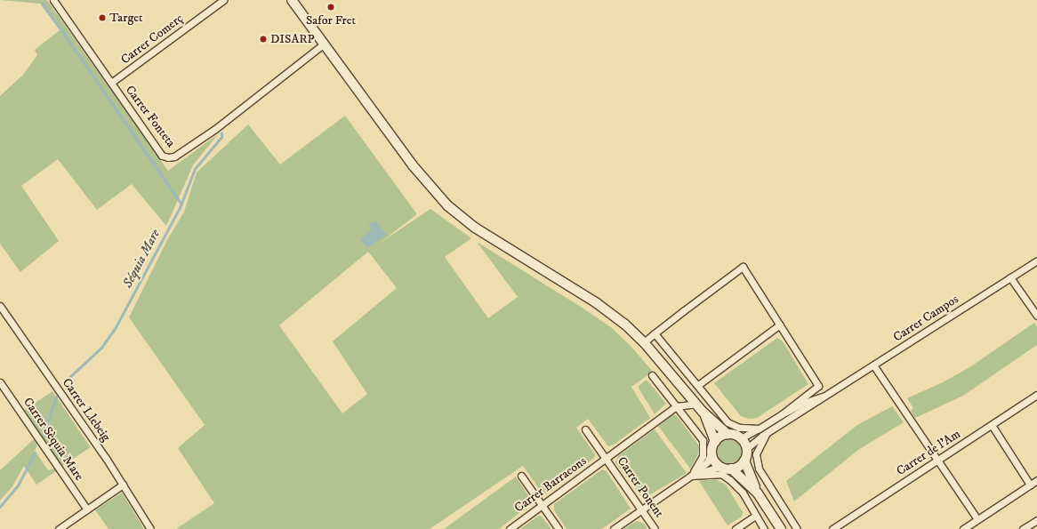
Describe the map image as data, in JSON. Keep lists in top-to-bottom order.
{
  "streets": {
    "street": [
      "Carrer Comerç",
      "Carrer Fonteta",
      "Carrer Campos",
      "Carrer Llebeig",
      "Carrer Sèquia Mare",
      "Carrer de l'Am",
      "Carrer Barracons",
      "Carrer Ponent"
    ]
  },
  "crossings": [
    ["Carrer Comerç", "Carrer Fonteta"],
    ["Carrer Barracons", "Carrer Ponent"]
  ],
  "water": ["Séquia Mare"],
  "places": ["Safor Fret", "Target", "DISARP"]
}
